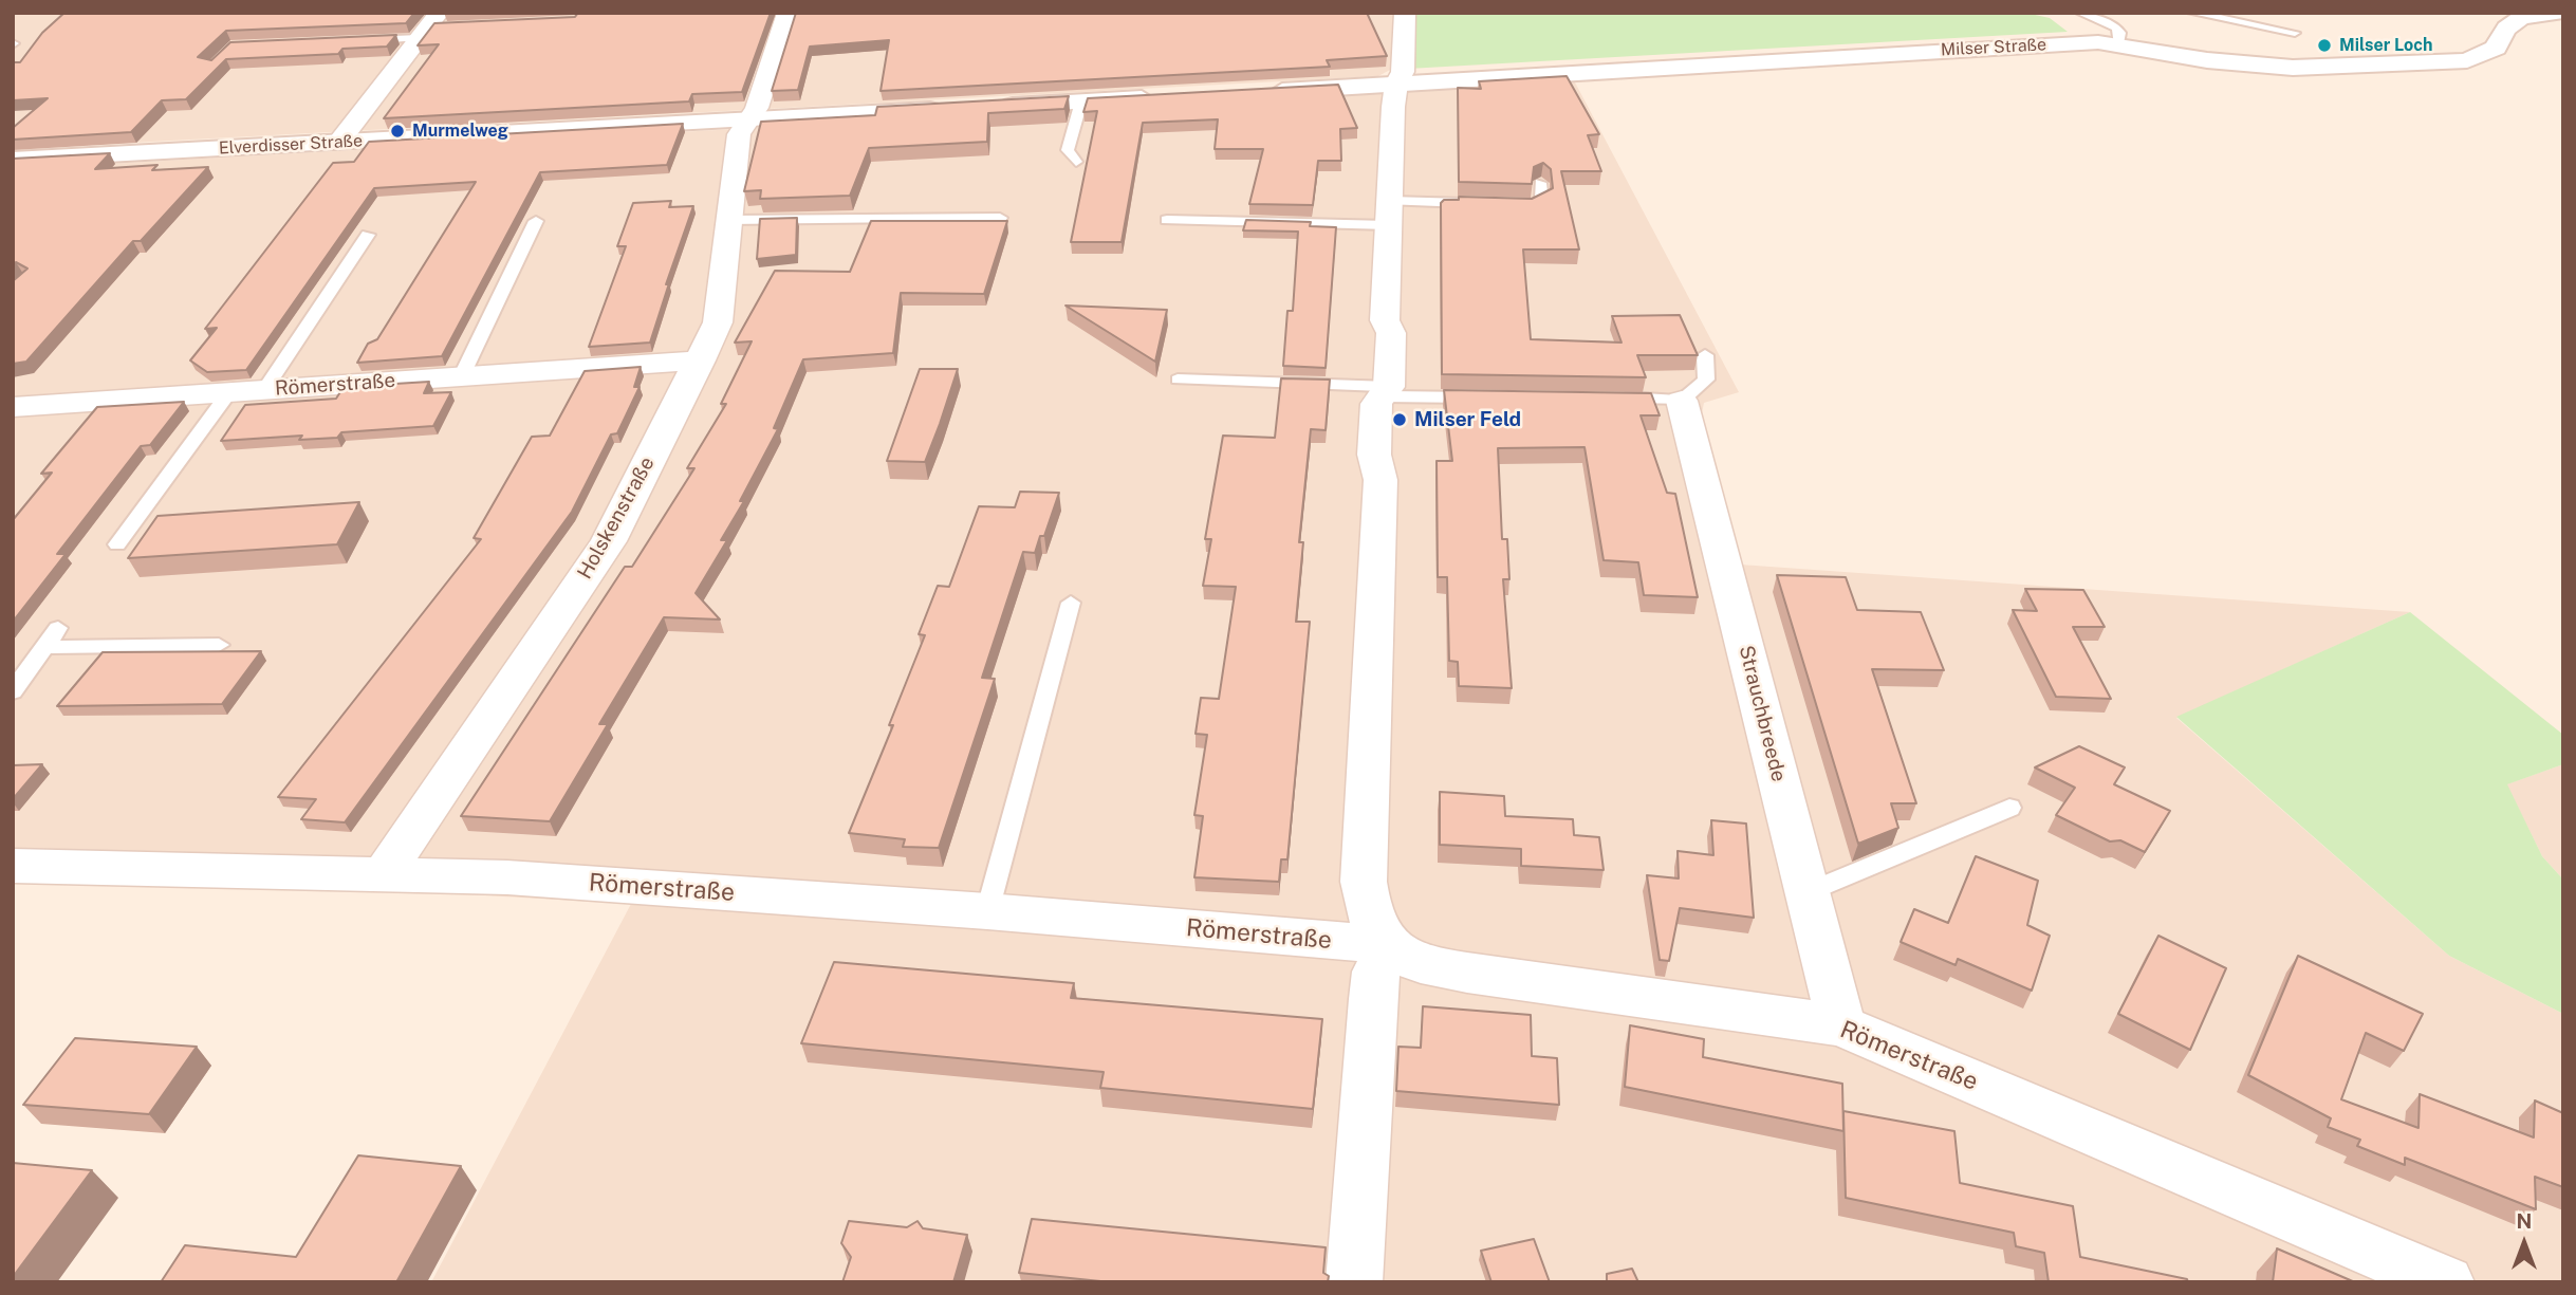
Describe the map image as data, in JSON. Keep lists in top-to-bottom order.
{
  "streets": {
    "street": [
      "Milser Straße",
      "Elverdisser Straße",
      "Römerstraße",
      "Holskenstraße",
      "Strauchbreede"
    ]
  },
  "crossings": [
    ["Elverdisser Straße", "Holskenstraße"],
    ["Römerstraße", "Holskenstraße"],
    ["Römerstraße", "Strauchbreede"]
  ],
  "places": ["Milser Loch", "Murmelweg", "Milser Feld"],
  "north": "top"
}
